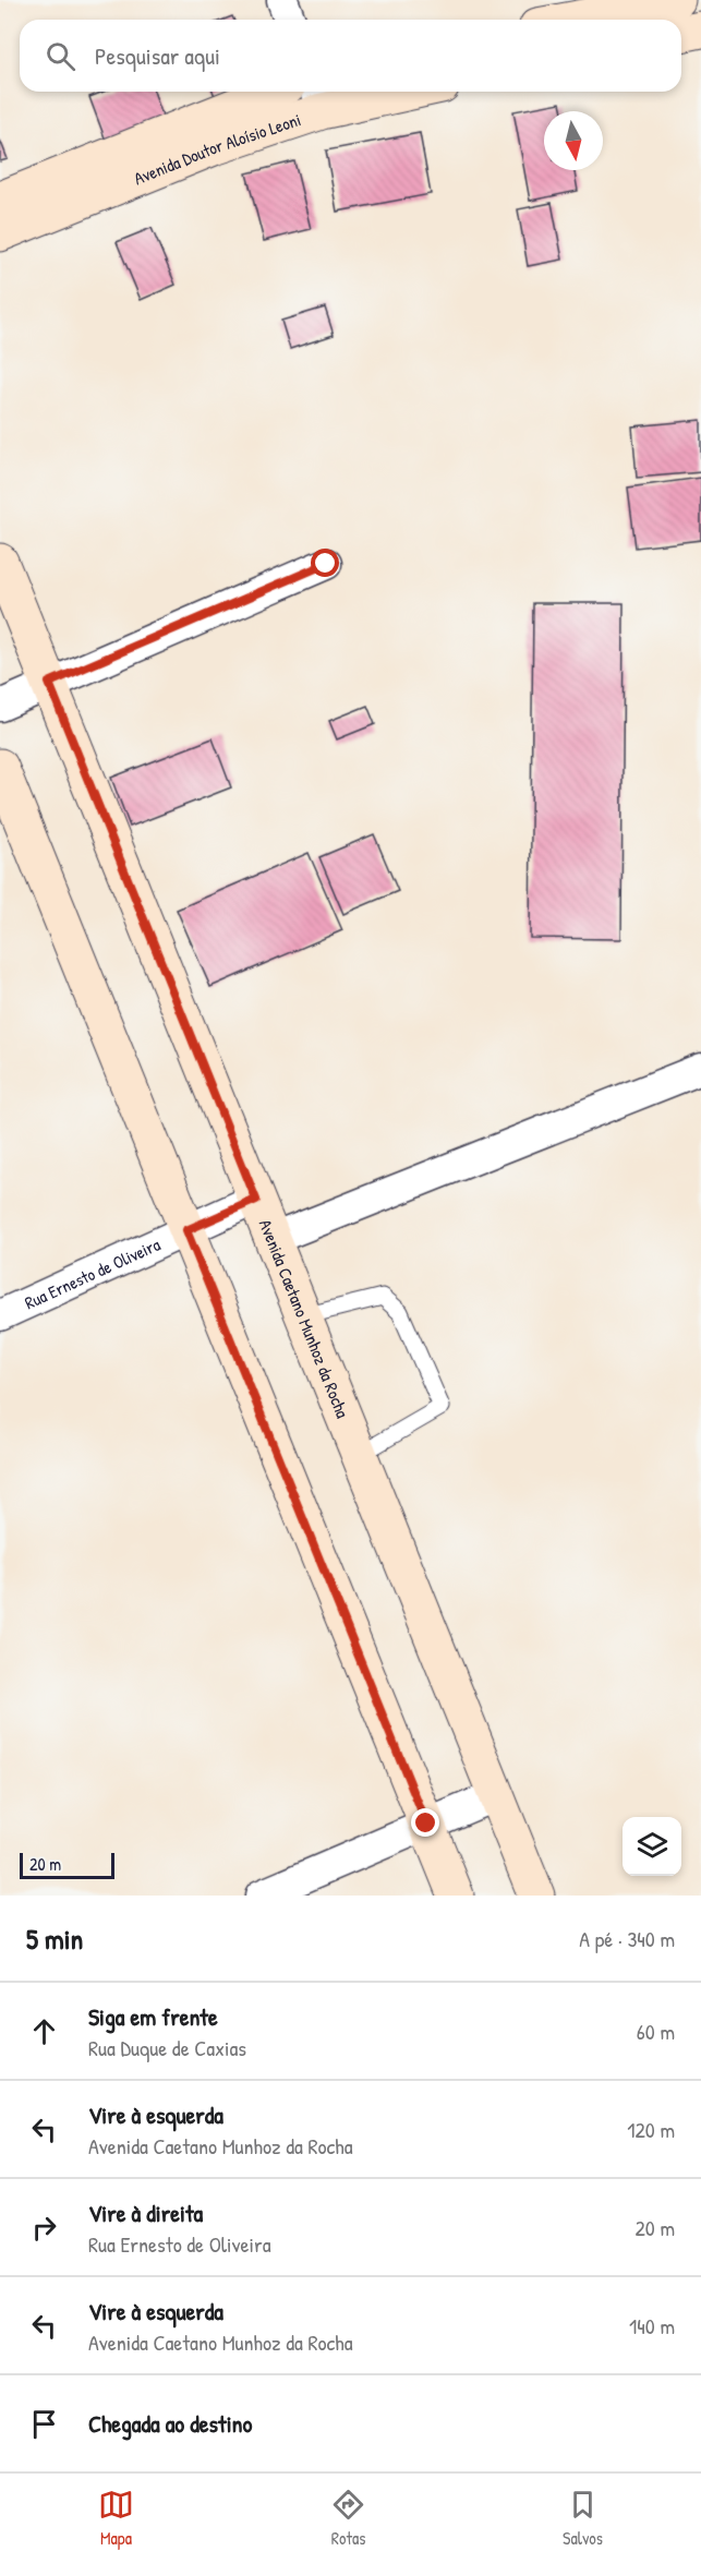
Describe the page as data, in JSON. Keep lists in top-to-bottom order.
{
  "streets": {
    "main road": ["Avenida Doutor Aloísio Leoni", "Avenida Caetano Munhoz da Rocha"],
    "street": ["Rua Ernesto de Oliveira"]
  },
  "crossings": [
    ["Rua Ernesto de Oliveira", "Avenida Caetano Munhoz da Rocha"]
  ],
  "scale_bar": "20 m",
  "north": "bottom",
  "page": {
    "search": "Pesquisar aqui",
    "scale": "20 m",
    "heading": ["5 min", "A pé · 340 m"],
    "list": [
      ["Siga em frente", "Rua Duque de Caxias", "60 m"],
      ["Vire à esquerda", "Avenida Caetano Munhoz da Rocha", "120 m"],
      ["Vire à direita", "Rua Ernesto de Oliveira", "20 m"],
      ["Vire à esquerda", "Avenida Caetano Munhoz da Rocha", "140 m"],
      "Chegada ao destino"
    ],
    "nav": ["Mapa", "Rotas", "Salvos"]
  }
}
